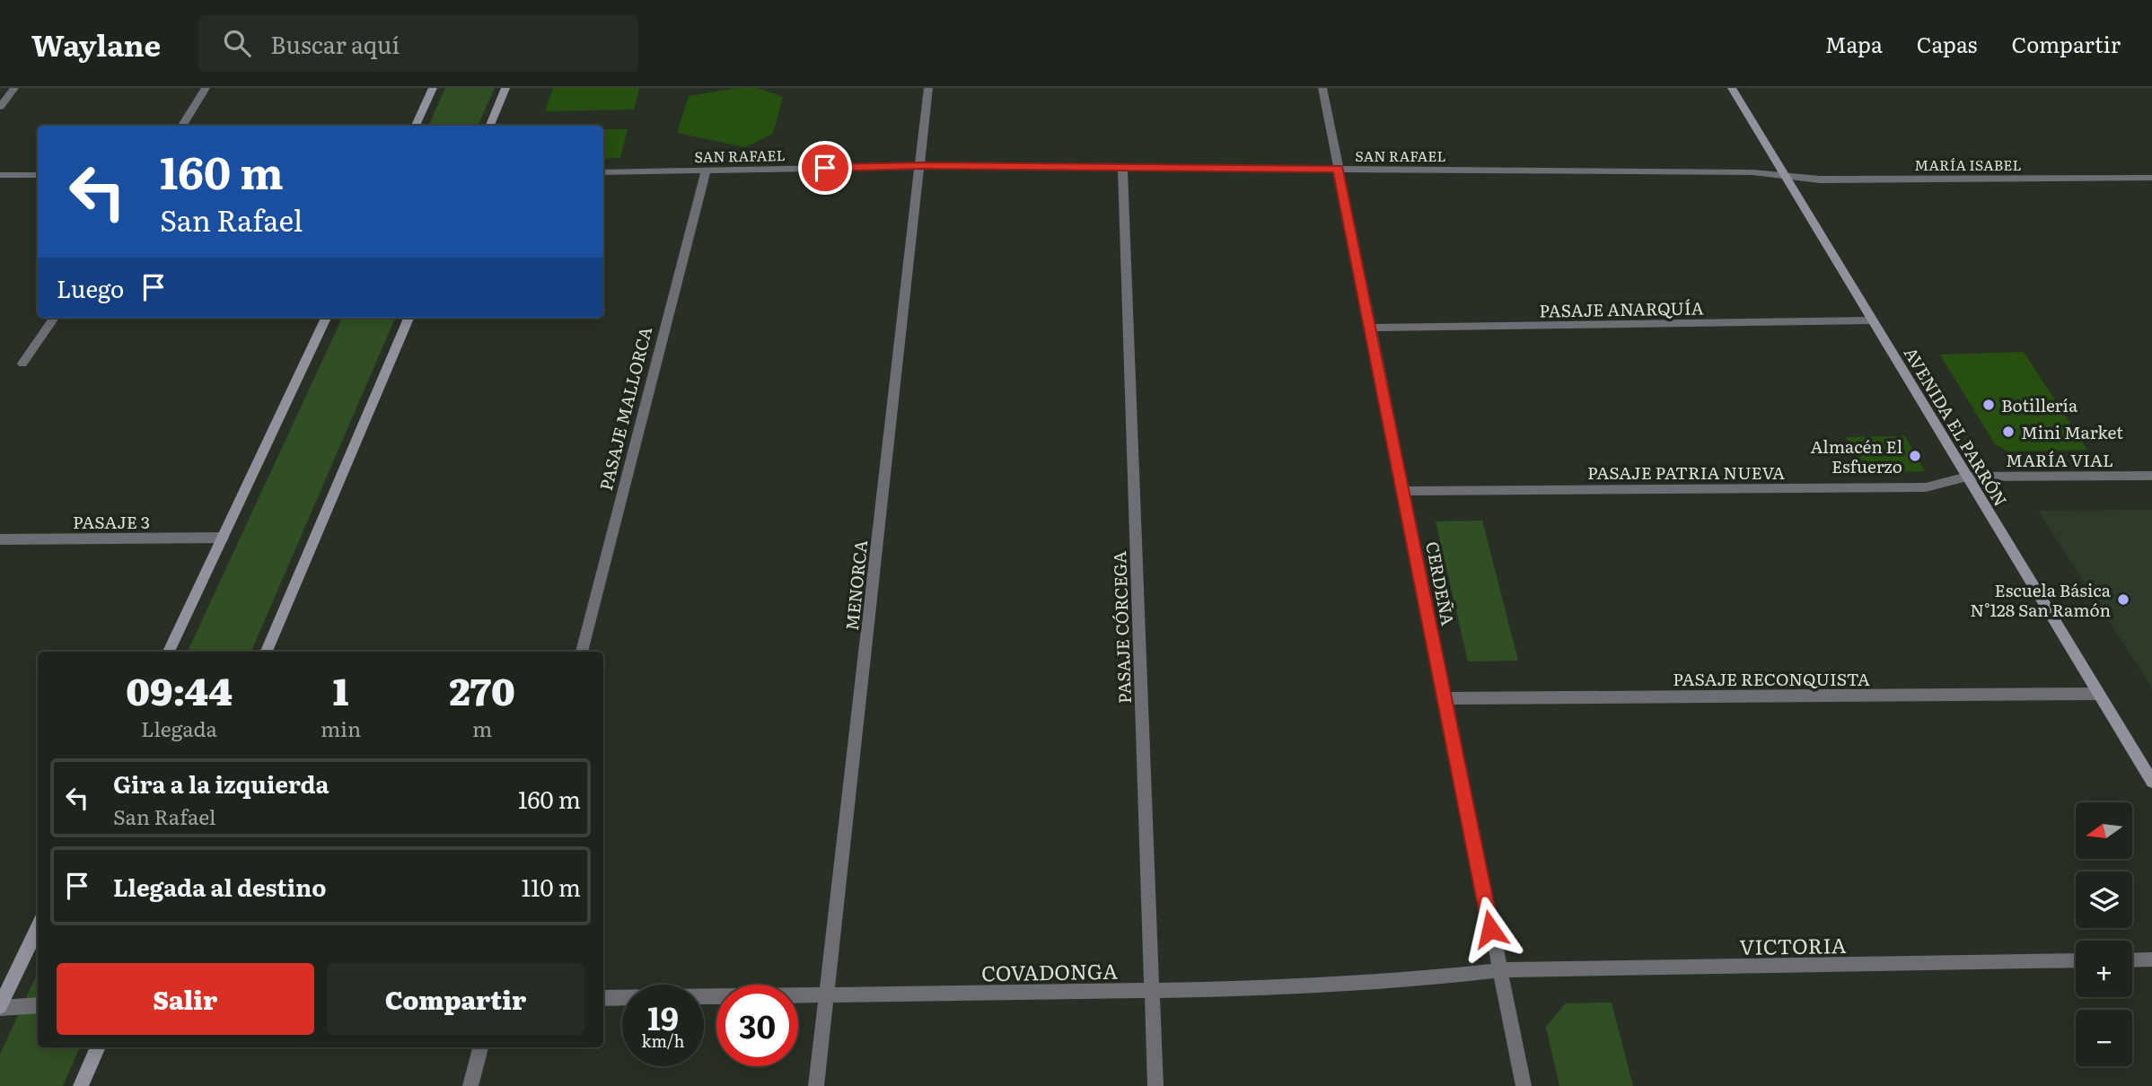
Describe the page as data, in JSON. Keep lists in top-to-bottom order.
{
  "streets": {
    "main road": ["AVENIDA EL PARRÓN"],
    "street": [
      "SAN RAFAEL",
      "MARÍA ISABEL",
      "PASAJE ANARQUÍA",
      "PASAJE MALLORCA",
      "MARÍA VIAL",
      "PASAJE PATRIA NUEVA",
      "PASAJE 3",
      "CERDEÑA",
      "MENORCA",
      "PASAJE CÓRCEGA",
      "PASAJE RECONQUISTA",
      "VICTORIA",
      "COVADONGA"
    ]
  },
  "crossings": [
    ["SAN RAFAEL", "MARÍA ISABEL"],
    ["SAN RAFAEL", "PASAJE MALLORCA"],
    ["SAN RAFAEL", "AVENIDA EL PARRÓN"],
    ["SAN RAFAEL", "CERDEÑA"],
    ["SAN RAFAEL", "MENORCA"],
    ["SAN RAFAEL", "PASAJE CÓRCEGA"],
    ["MARÍA ISABEL", "AVENIDA EL PARRÓN"],
    ["PASAJE ANARQUÍA", "AVENIDA EL PARRÓN"],
    ["PASAJE ANARQUÍA", "CERDEÑA"],
    ["AVENIDA EL PARRÓN", "MARÍA VIAL"],
    ["AVENIDA EL PARRÓN", "PASAJE PATRIA NUEVA"],
    ["AVENIDA EL PARRÓN", "PASAJE RECONQUISTA"],
    ["MARÍA VIAL", "PASAJE PATRIA NUEVA"],
    ["PASAJE PATRIA NUEVA", "CERDEÑA"],
    ["CERDEÑA", "PASAJE RECONQUISTA"],
    ["CERDEÑA", "VICTORIA"],
    ["CERDEÑA", "COVADONGA"],
    ["MENORCA", "COVADONGA"],
    ["PASAJE CÓRCEGA", "COVADONGA"],
    ["VICTORIA", "COVADONGA"]
  ],
  "places": [
    "Botillería",
    "Mini Market",
    "Almacén El Esfuerzo",
    "Escuela Básica N°128 San Ramón"
  ],
  "north": "left",
  "page": {
    "header": "Waylane",
    "search": "Buscar aquí",
    "nav": ["Mapa", "Capas", "Compartir"],
    "turn": ["160 m", "San Rafael"],
    "then": "Luego",
    "eta": [
      "09:44",
      "Llegada",
      "1",
      "min",
      "270",
      "m"
    ],
    "list": [
      {
        "name": "Gira a la izquierda",
        "note": "San Rafael",
        "value": "160 m"
      },
      {
        "name": "Llegada al destino",
        "value": "110 m"
      }
    ],
    "map_buttons": ["+", "−"],
    "buttons": ["Salir", "Compartir"],
    "speed": "19 km/h",
    "limit": "30"
  }
}
